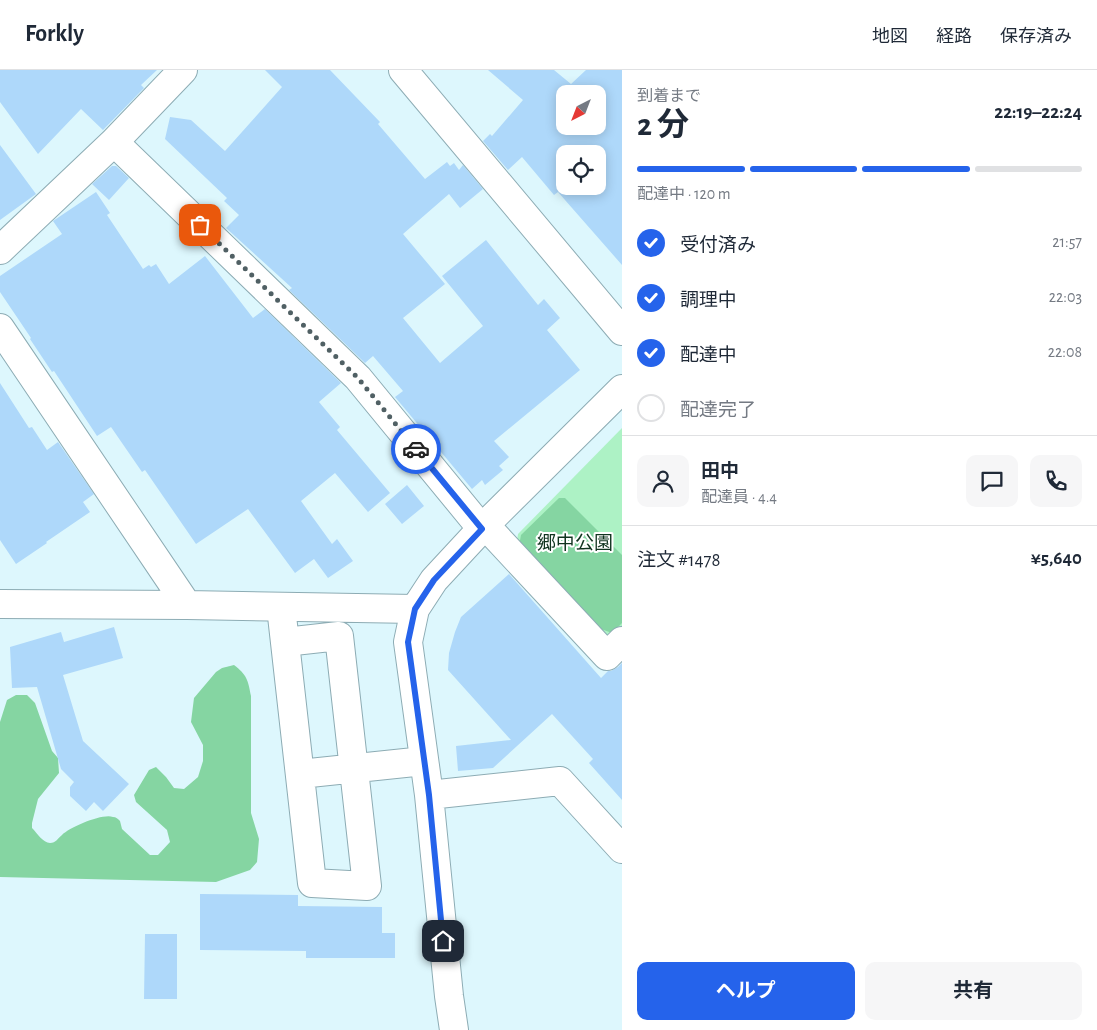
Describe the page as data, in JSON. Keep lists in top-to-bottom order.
{
  "parks": ["郷中公園"],
  "north": "bottom left",
  "page": {
    "header": "Forkly",
    "nav": ["地図", "経路", "保存済み"],
    "heading": ["2 分", "到着まで", "22:19–22:24"],
    "panel": [
      "田中",
      "配達員 · 4.4",
      "注文 #1478",
      "¥5,640"
    ],
    "bar": "配達中 · 120 m",
    "list": [
      ["受付済み", "21:57"],
      ["調理中", "22:03"],
      ["配達中", "22:08"],
      "配達完了"
    ],
    "buttons": ["ヘルプ", "共有"]
  }
}
